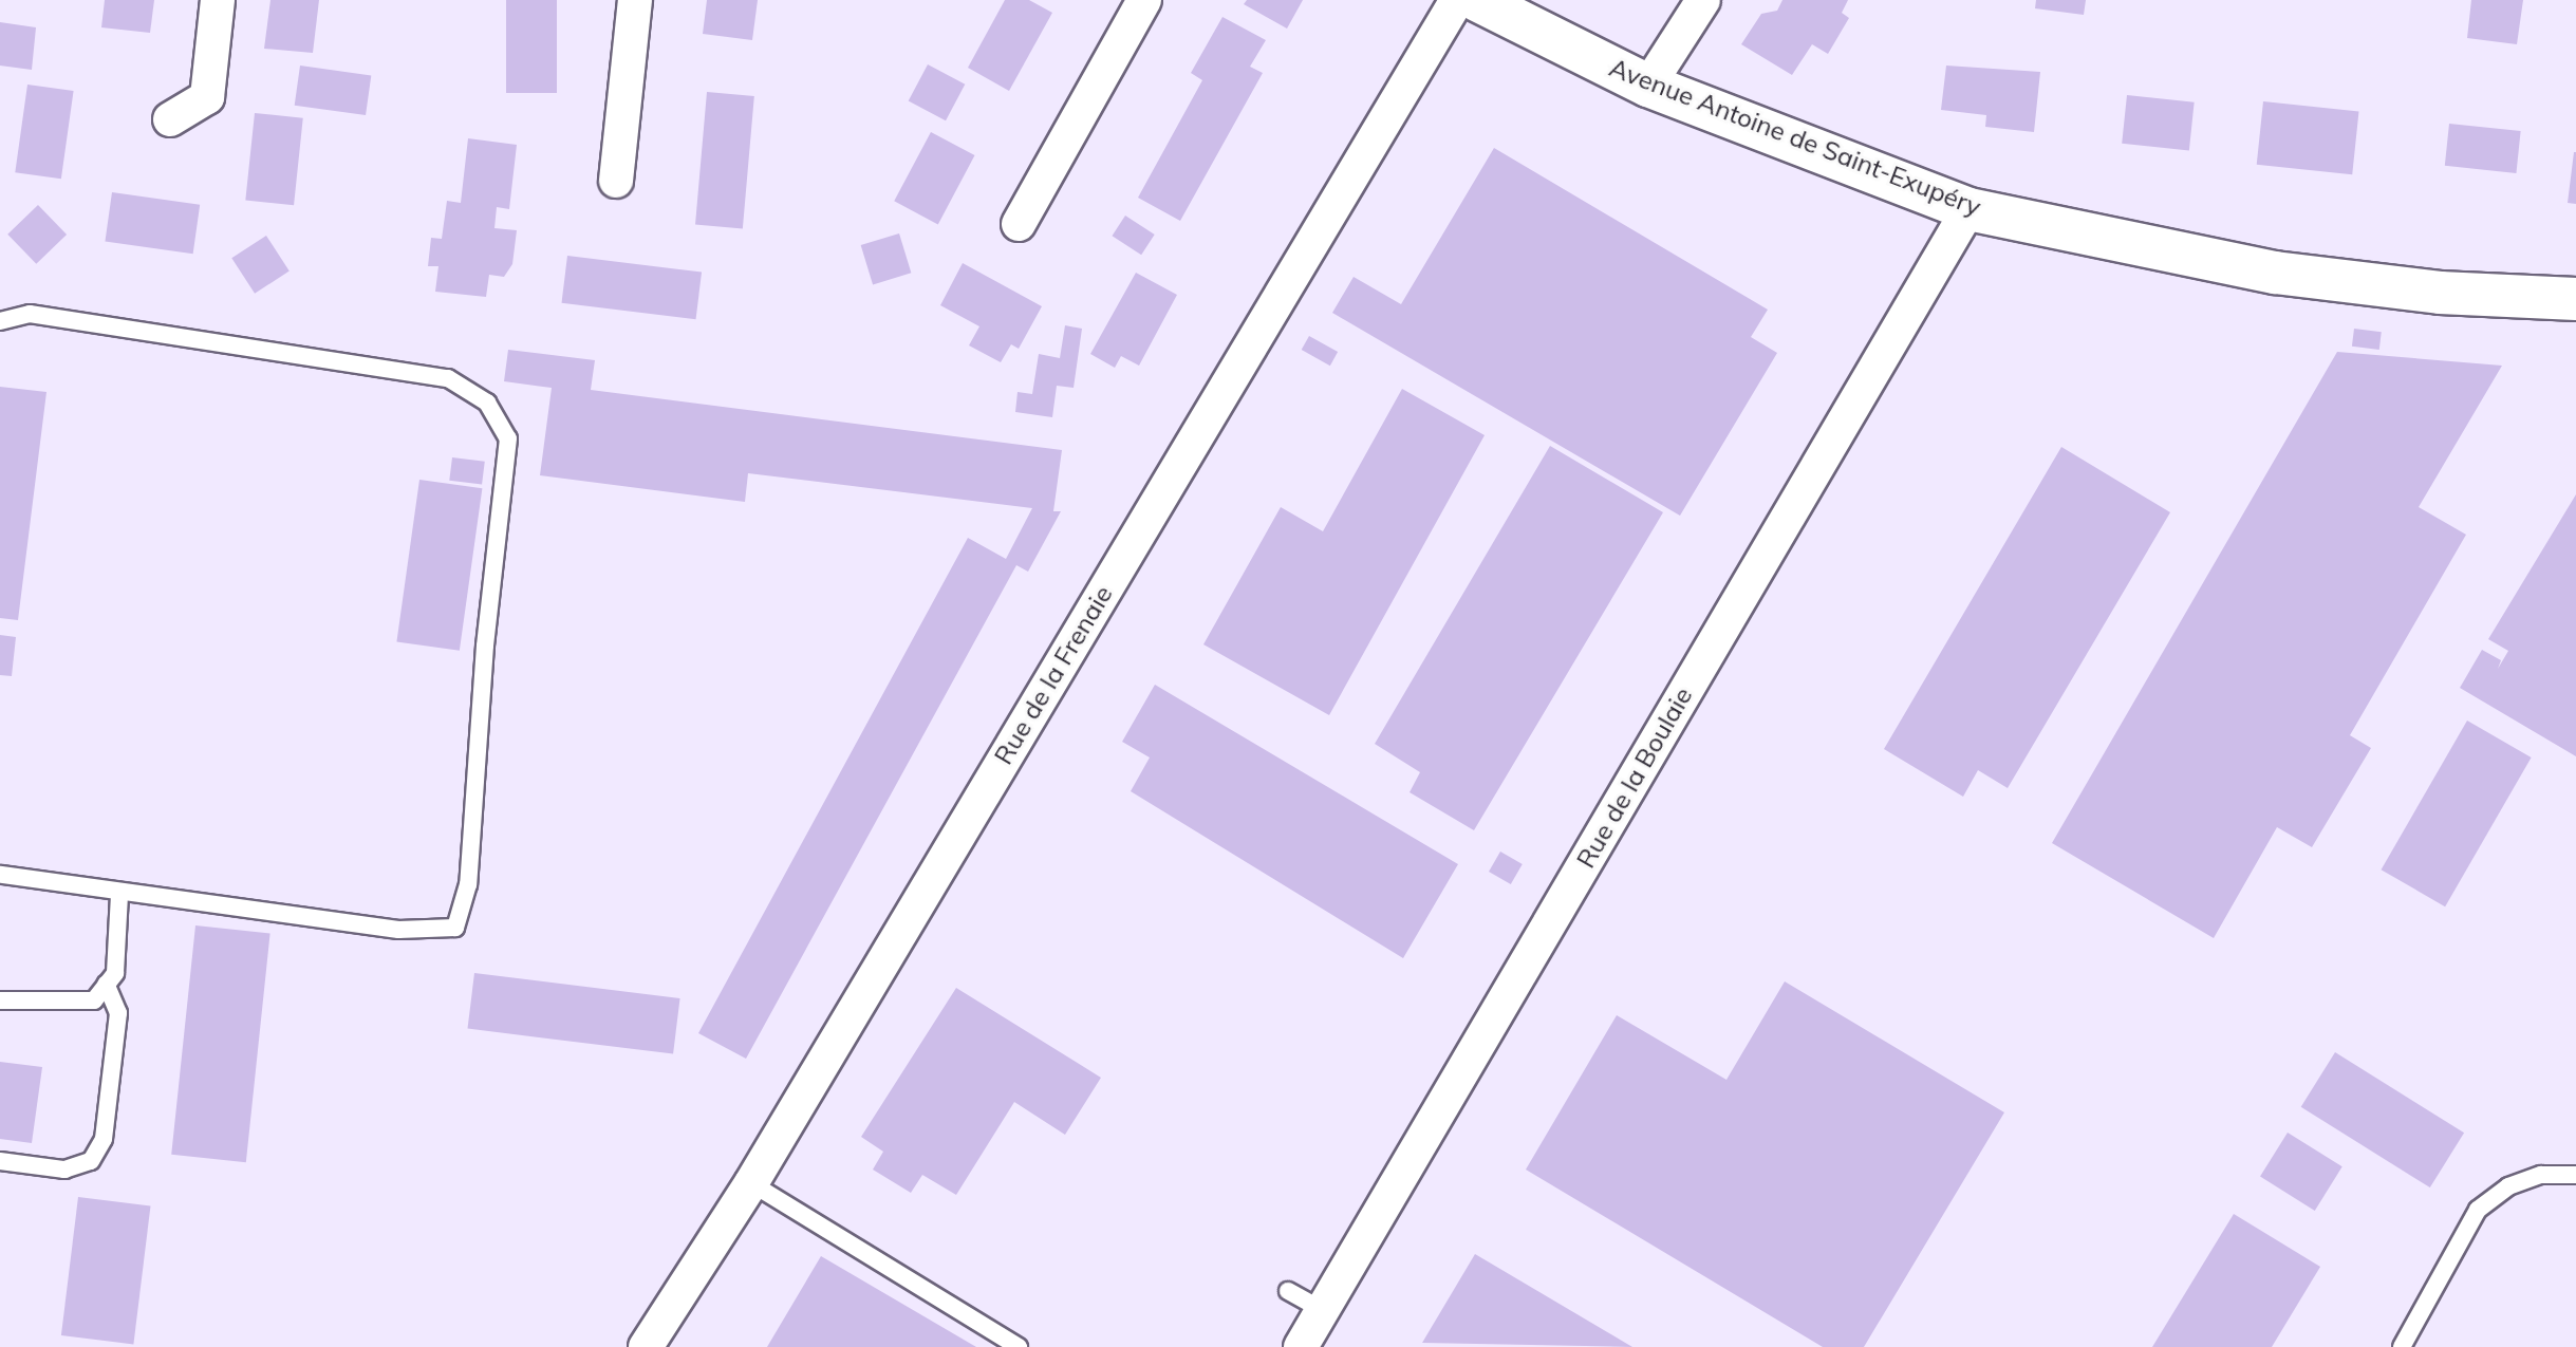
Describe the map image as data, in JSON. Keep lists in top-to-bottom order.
{
  "streets": {
    "street": ["Avenue Antoine de Saint-Exupéry", "Rue de la Frenaie", "Rue de la Boulaie"]
  },
  "crossings": [
    ["Avenue Antoine de Saint-Exupéry", "Rue de la Boulaie"]
  ]
}
